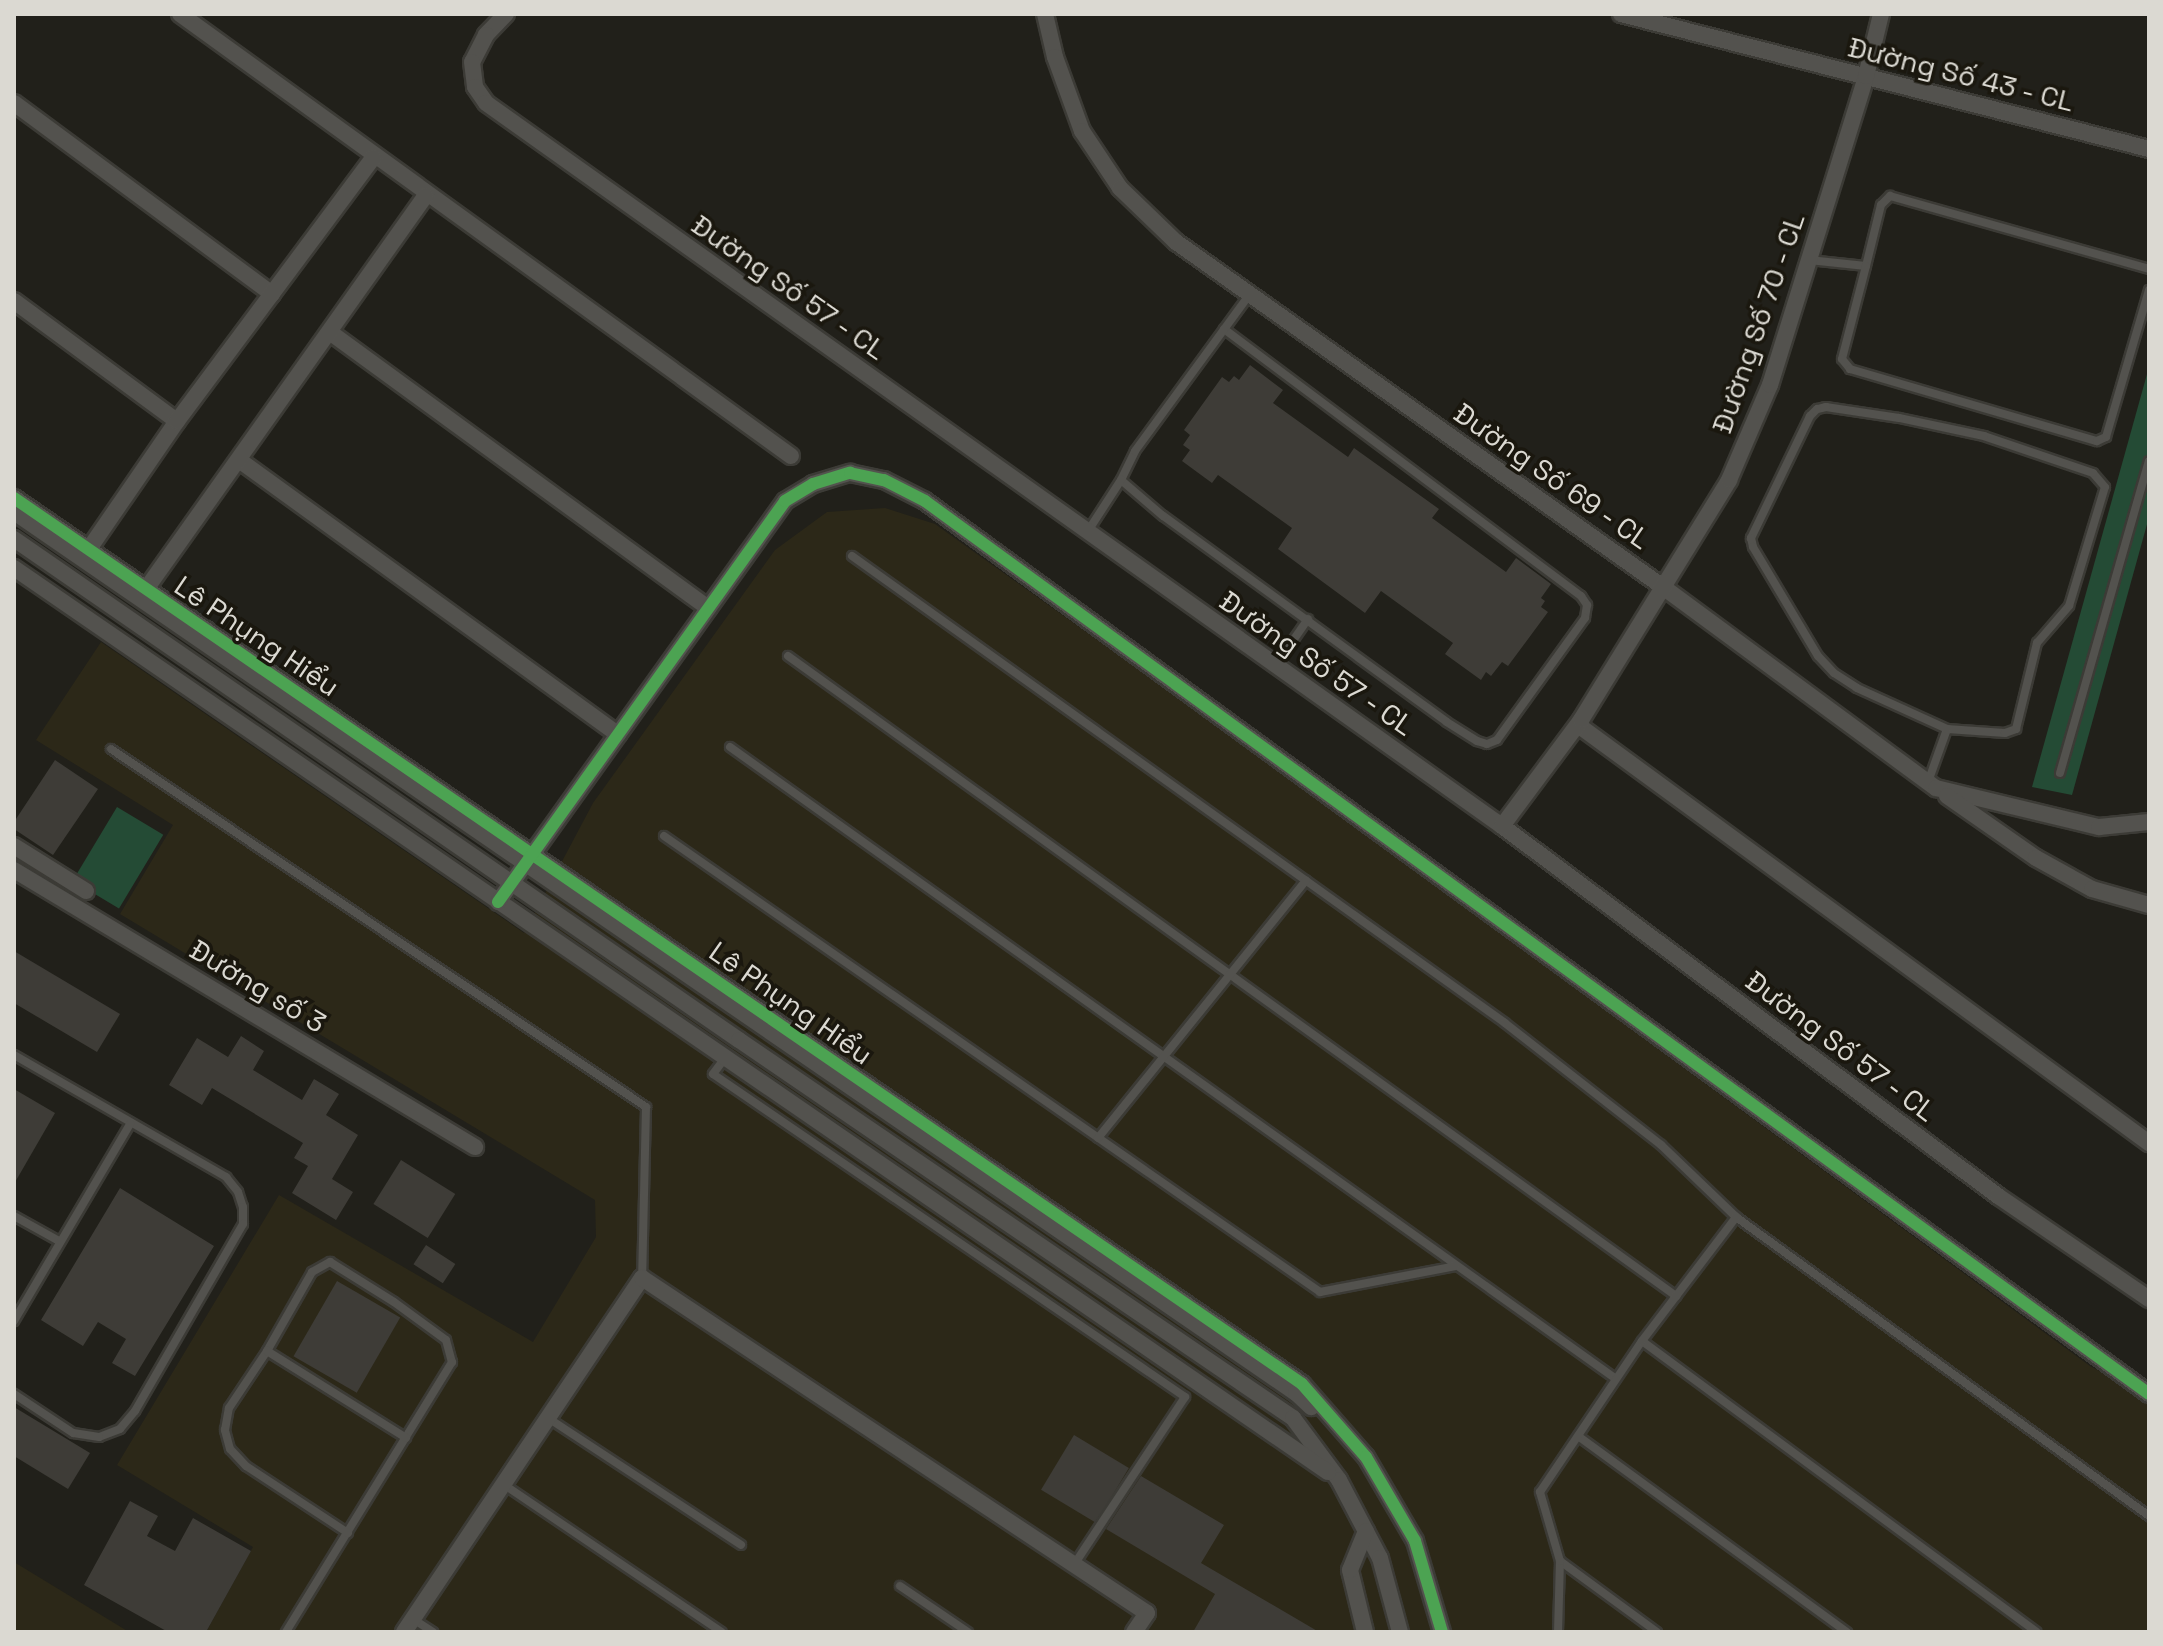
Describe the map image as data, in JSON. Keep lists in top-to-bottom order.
{
  "streets": {
    "street": [
      "Đường Số 43 - CL",
      "Đường Số 57 - CL",
      "Đường Số 70 - CL",
      "Đường Số 69 - CL",
      "Lê Phụng Hiểu",
      "Đường số 3"
    ]
  },
  "crossings": [
    ["Đường Số 43 - CL", "Đường Số 70 - CL"],
    ["Đường Số 57 - CL", "Đường Số 70 - CL"],
    ["Đường Số 70 - CL", "Đường Số 69 - CL"]
  ]
}
